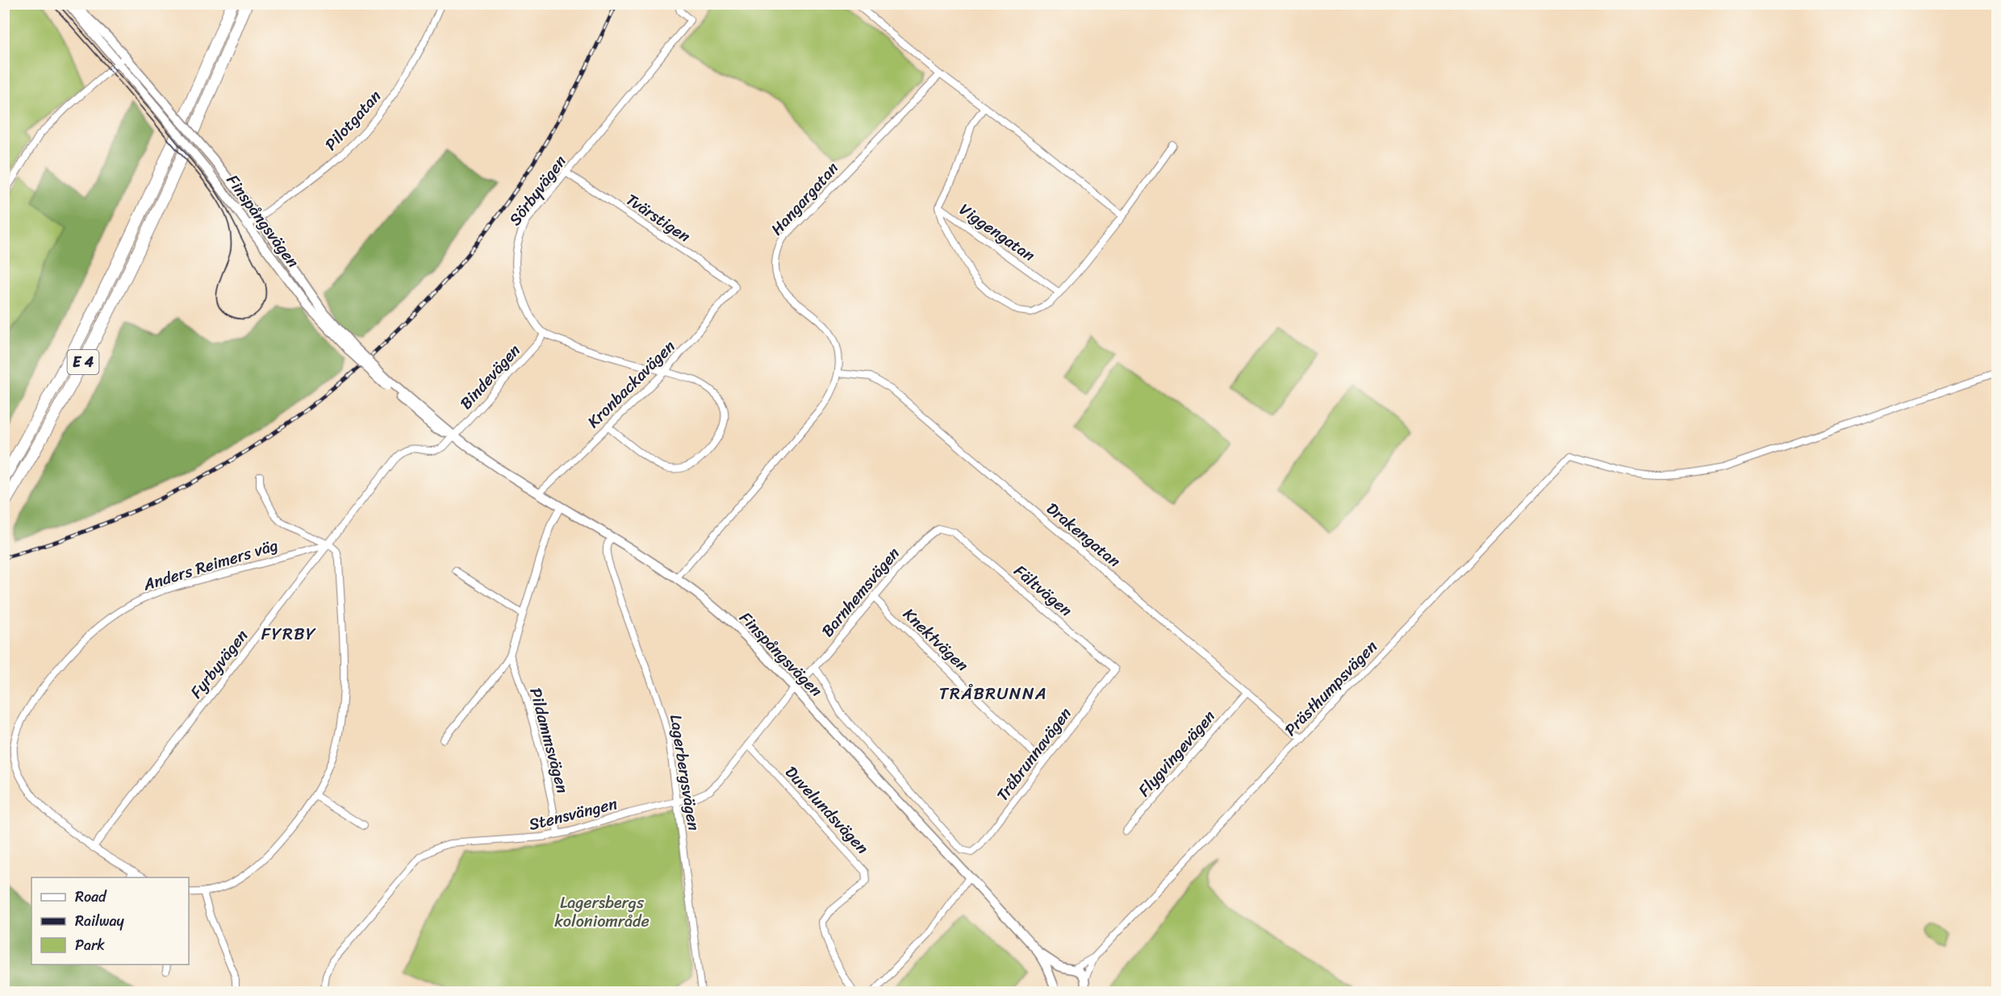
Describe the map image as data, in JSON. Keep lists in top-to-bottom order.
{
  "streets": {
    "highway": ["E 4"],
    "main road": ["Finspångsvägen"],
    "street": [
      "Pilotgatan",
      "Sörbyvägen",
      "Hangargatan",
      "Tvärstigen",
      "Viggengatan",
      "Bindevägen",
      "Kronbackavägen",
      "Drakengatan",
      "Anders Reimers väg",
      "Fältvägen",
      "Barnhemsvägen",
      "Knektvägen",
      "Fyrbyvägen",
      "Prästhumpsvägen",
      "Pildammsvägen",
      "Flygvingevägen",
      "Tråbrunnavägen",
      "Lagerbergsvägen",
      "Duvelundsvägen",
      "Stensvängen"
    ]
  },
  "crossings": [
    ["Pilotgatan", "Finspångsvägen"],
    ["Sörbyvägen", "Tvärstigen"],
    ["Sörbyvägen", "Bindevägen"],
    ["Hangargatan", "Finspångsvägen"],
    ["Hangargatan", "Drakengatan"],
    ["Tvärstigen", "Kronbackavägen"],
    ["Finspångsvägen", "Bindevägen"],
    ["Finspångsvägen", "Kronbackavägen"],
    ["Finspångsvägen", "Barnhemsvägen"],
    ["Finspångsvägen", "Fyrbyvägen"],
    ["Finspångsvägen", "Prästhumpsvägen"],
    ["Finspångsvägen", "Lagerbergsvägen"],
    ["Finspångsvägen", "Stensvängen"],
    ["Bindevägen", "Fyrbyvägen"],
    ["Drakengatan", "Prästhumpsvägen"],
    ["Drakengatan", "Flygvingevägen"],
    ["Anders Reimers väg", "Fyrbyvägen"],
    ["Fältvägen", "Barnhemsvägen"],
    ["Fältvägen", "Tråbrunnavägen"],
    ["Barnhemsvägen", "Knektvägen"],
    ["Barnhemsvägen", "Tråbrunnavägen"],
    ["Barnhemsvägen", "Stensvängen"],
    ["Knektvägen", "Tråbrunnavägen"],
    ["Pildammsvägen", "Stensvängen"],
    ["Lagerbergsvägen", "Stensvängen"],
    ["Duvelundsvägen", "Stensvängen"]
  ],
  "districts": ["FYRBY", "TRÅBRUNNA"],
  "parks": ["Lagersbergs koloniområde"],
  "legend": ["Road", "Railway", "Park"]
}
